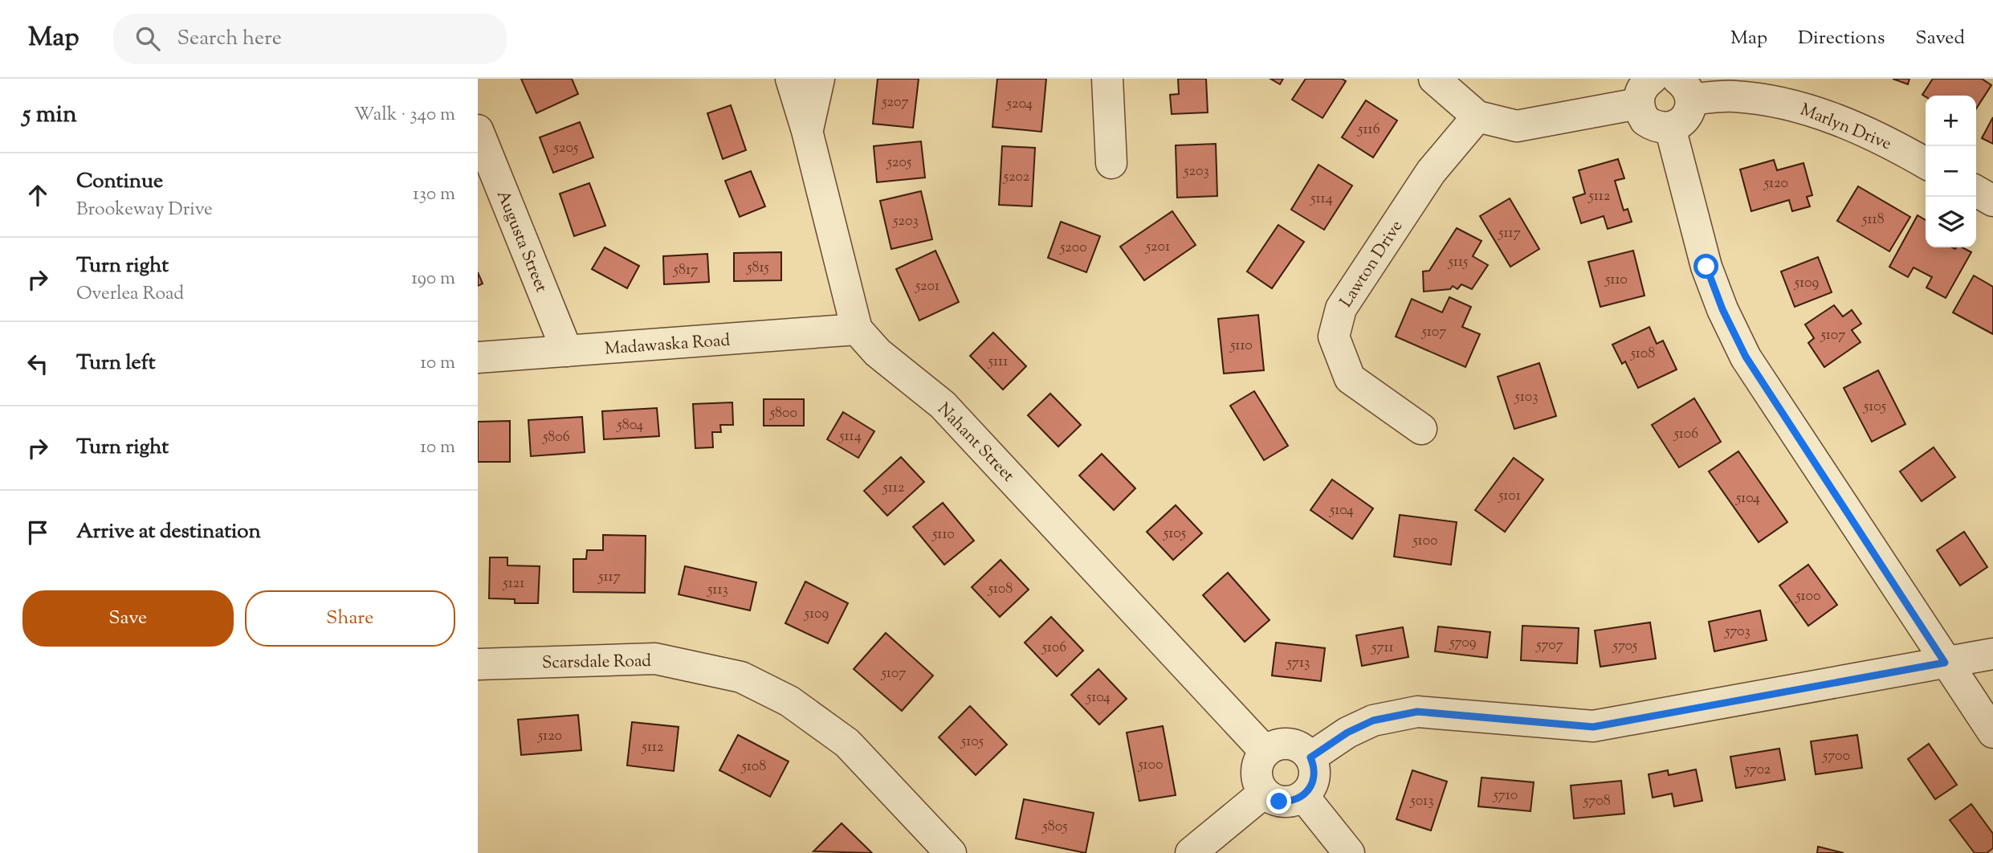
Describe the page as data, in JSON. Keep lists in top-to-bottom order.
{
  "streets": {
    "street": [
      "Marlyn Drive",
      "Augusta Street",
      "Lawton Drive",
      "Madawaska Road",
      "Nahant Street",
      "Scarsdale Road"
    ]
  },
  "crossings": [
    ["Augusta Street", "Madawaska Road"],
    ["Madawaska Road", "Nahant Street"]
  ],
  "house_numbers": [
    "5207",
    "5204",
    "5116",
    "5205",
    "5205",
    "5203",
    "5202",
    "5120",
    "5112",
    "5114",
    "5118",
    "5203",
    "5117",
    "5201",
    "5200",
    "5115",
    "5815",
    "5817",
    "5110",
    "5109",
    "5201",
    "5107",
    "5107",
    "5110",
    "5108",
    "5111",
    "5103",
    "5105",
    "5800",
    "5804",
    "5106",
    "5114",
    "5806",
    "5112",
    "5101",
    "5104",
    "5104",
    "5105",
    "5110",
    "5100",
    "5117",
    "5121",
    "5108",
    "5113",
    "5100",
    "5109",
    "5703",
    "5709",
    "5707",
    "5705",
    "5106",
    "5711",
    "5713",
    "5107",
    "5104",
    "5120",
    "5105",
    "5112",
    "5700",
    "5100",
    "5108",
    "5702",
    "5710",
    "5013",
    "5708",
    "5805"
  ],
  "page": {
    "header": "Map",
    "search": "Search here",
    "nav": ["Map", "Directions", "Saved"],
    "heading": ["5 min", "Walk · 340 m"],
    "map_buttons": ["+", "−"],
    "list": [
      ["Continue", "Brookeway Drive", "130 m"],
      ["Turn right", "Overlea Road", "190 m"],
      ["Turn left", "10 m"],
      ["Turn right", "10 m"],
      "Arrive at destination"
    ],
    "buttons": ["Save", "Share"]
  }
}
